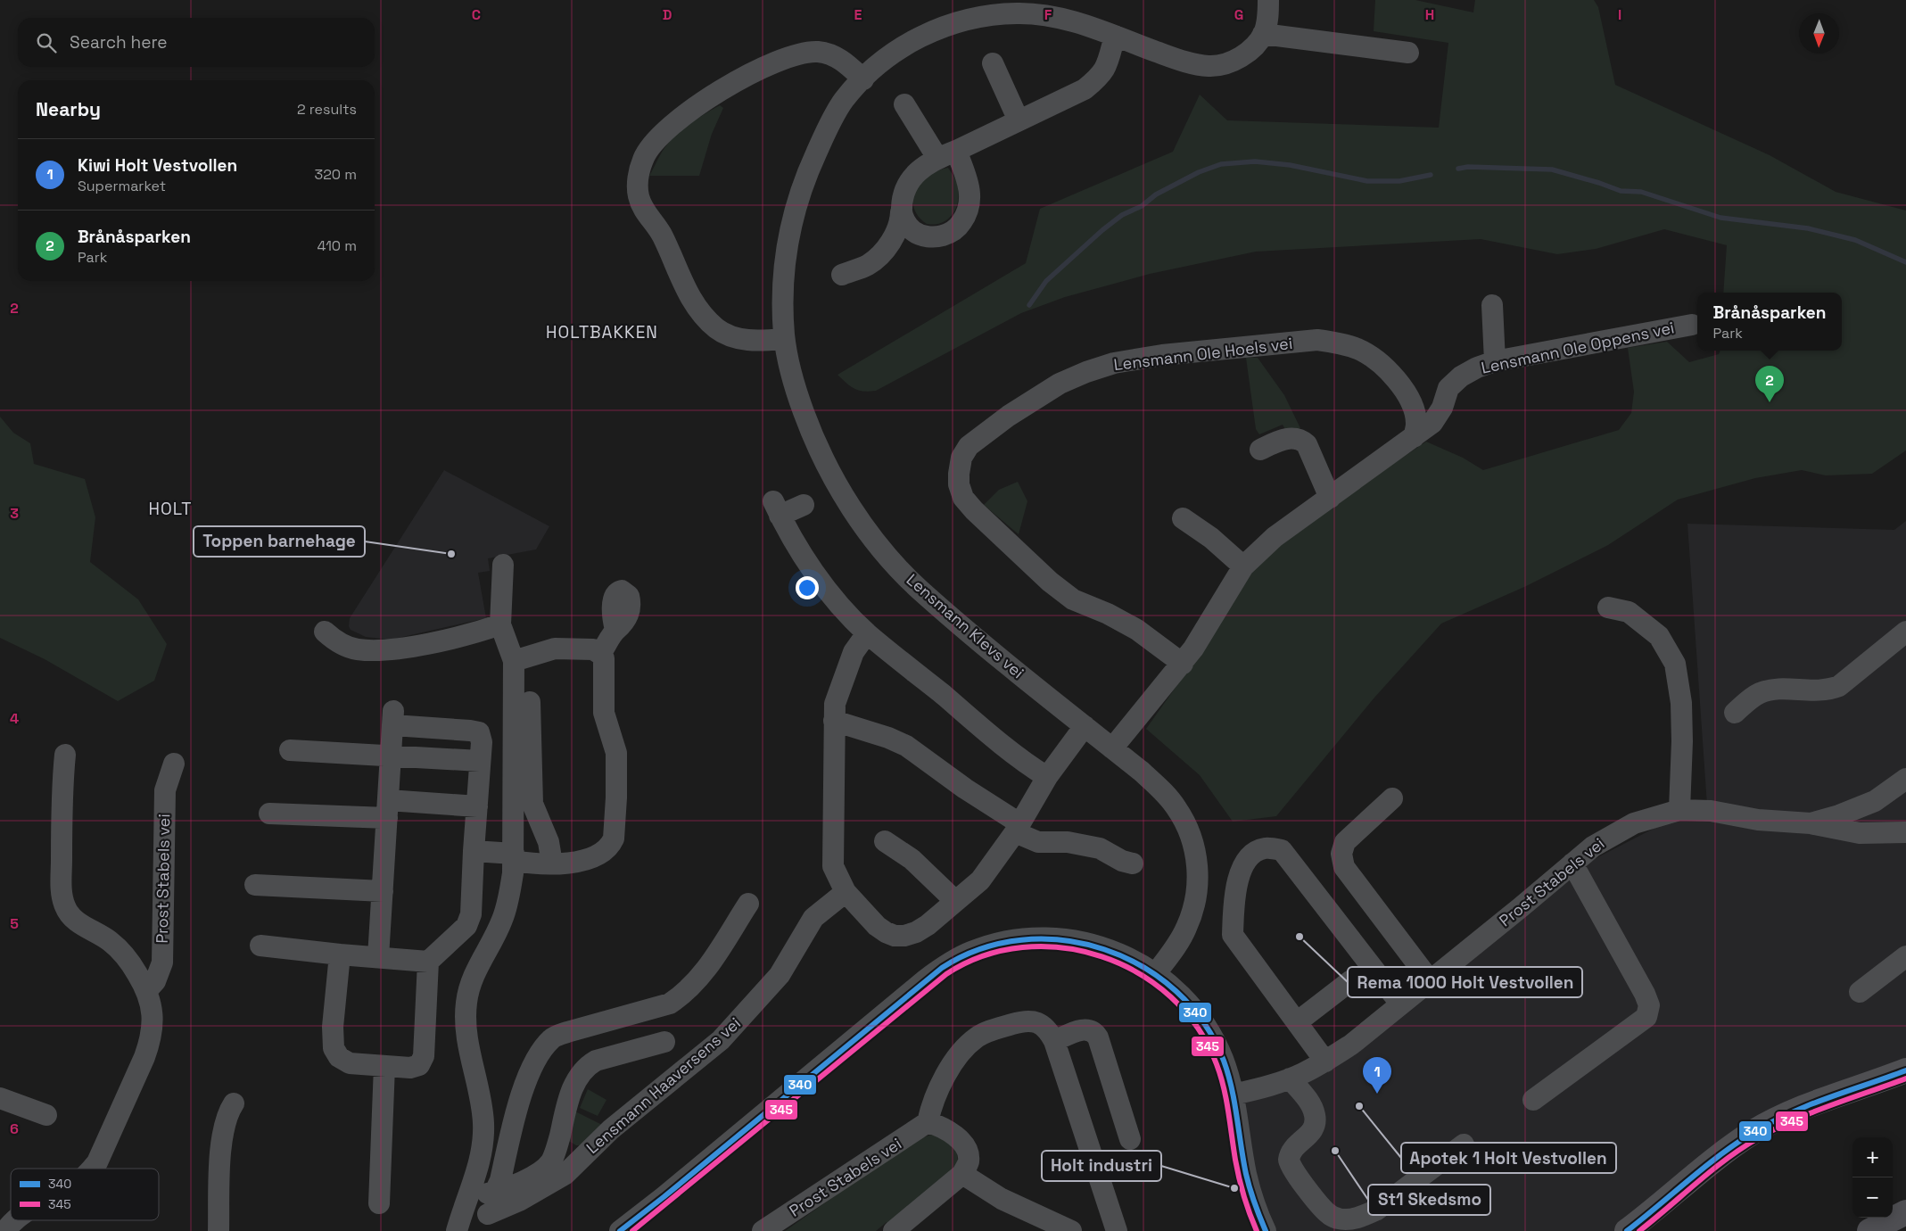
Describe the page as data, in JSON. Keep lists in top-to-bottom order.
{
  "streets": {
    "street": [
      "Lensmann Ole Oppens vei",
      "Lensmann Ole Hoels vei",
      "Lensmann Klevs vei",
      "Prost Stabels vei",
      "Lensmann Haaversens vei"
    ]
  },
  "crossings": [
    ["Lensmann Ole Oppens vei", "Lensmann Ole Hoels vei"],
    ["Lensmann Ole Oppens vei", "Lensmann Klevs vei"]
  ],
  "districts": ["HOLTBAKKEN", "HOLT"],
  "places": [
    "Toppen barnehage",
    "Rema 1000 Holt Vestvollen",
    "Apotek 1 Holt Vestvollen",
    "St1 Skedsmo",
    "Holt industri"
  ],
  "lines": ["transit line 340", "transit line 345"],
  "legend": ["340", "345"],
  "north": "bottom",
  "page": {
    "search": "Search here",
    "heading": ["Nearby", "2 results"],
    "list": [
      {
        "mark": "1",
        "name": "Kiwi Holt Vestvollen",
        "note": "Supermarket",
        "value": "320 m"
      },
      {
        "mark": "2",
        "name": "Brånåsparken",
        "note": "Park",
        "value": "410 m"
      }
    ],
    "popup": ["Brånåsparken", "Park"],
    "pins": ["2", "1"],
    "map_buttons": ["+", "−"]
  },
  "grid": {
    "columns": [
      "C",
      "D",
      "E",
      "F",
      "G",
      "H",
      "I"
    ],
    "rows": [
      "2",
      "3",
      "4",
      "5",
      "6"
    ]
  }
}
